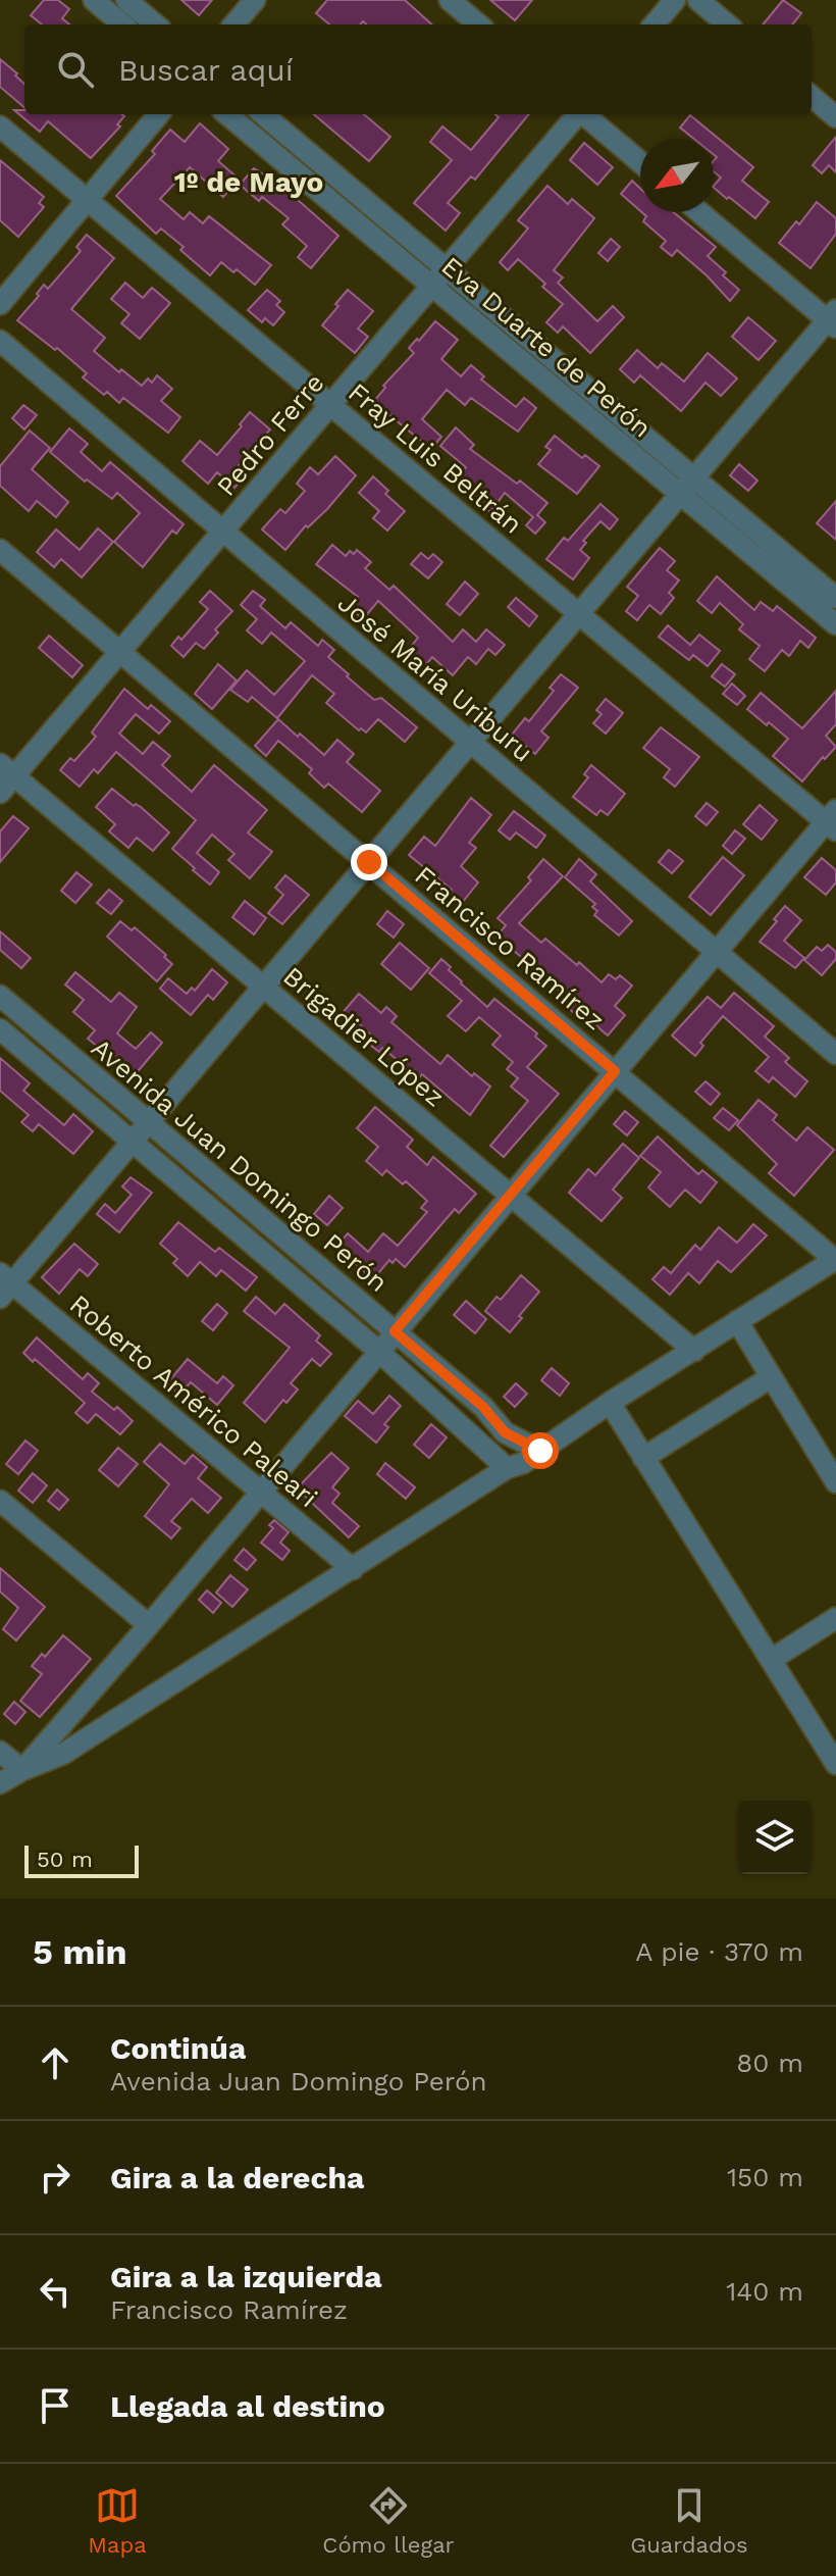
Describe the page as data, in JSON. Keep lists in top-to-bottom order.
{
  "streets": {
    "street": [
      "Eva Duarte de Perón",
      "Pedro Ferre",
      "Fray Luis Beltrán",
      "José María Uriburu",
      "Francisco Ramírez",
      "Brigadier López",
      "Avenida Juan Domingo Perón",
      "Roberto Américo Paleari"
    ]
  },
  "crossings": [
    ["Eva Duarte de Perón", "Pedro Ferre"],
    ["Pedro Ferre", "Fray Luis Beltrán"],
    ["Pedro Ferre", "José María Uriburu"],
    ["Pedro Ferre", "Francisco Ramírez"],
    ["Pedro Ferre", "Brigadier López"]
  ],
  "districts": ["1º de Mayo"],
  "scale_bar": "50 m",
  "north": "bottom left",
  "page": {
    "search": "Buscar aquí",
    "scale": "50 m",
    "heading": ["5 min", "A pie · 370 m"],
    "list": [
      ["Continúa", "Avenida Juan Domingo Perón", "80 m"],
      ["Gira a la derecha", "150 m"],
      ["Gira a la izquierda", "Francisco Ramírez", "140 m"],
      "Llegada al destino"
    ],
    "nav": ["Mapa", "Cómo llegar", "Guardados"]
  }
}
